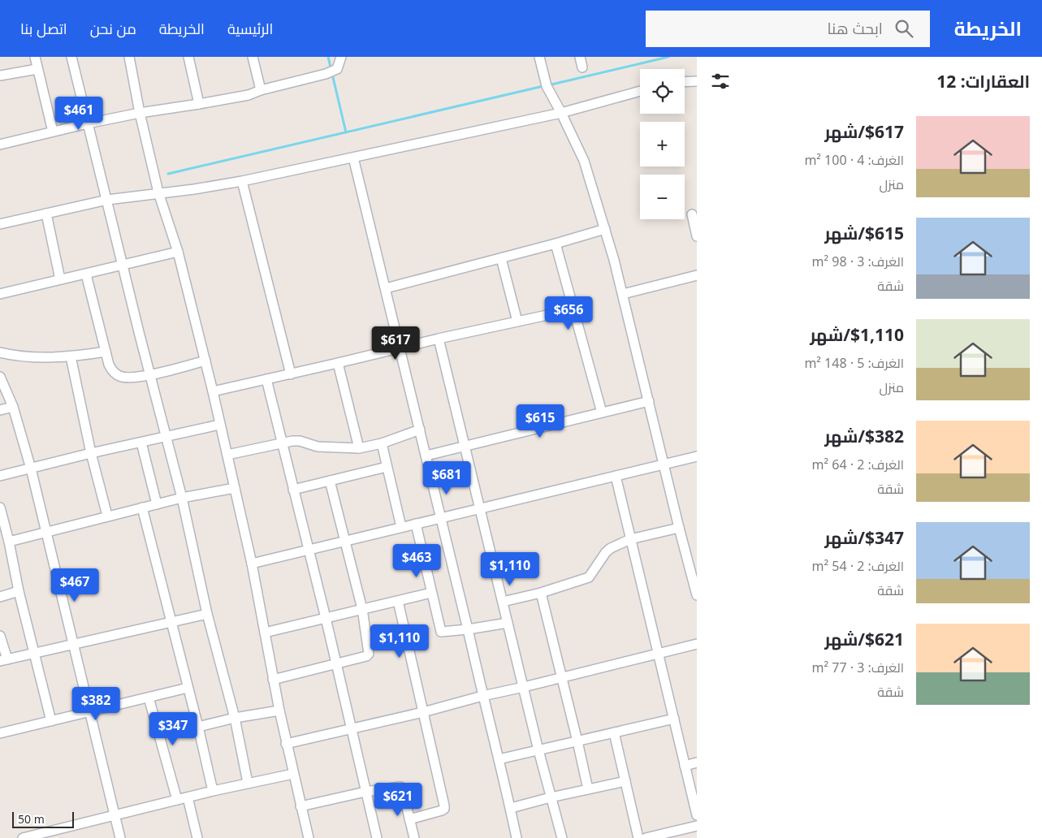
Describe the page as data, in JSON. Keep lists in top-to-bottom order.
{
  "scale_bar": "50 m",
  "page": {
    "header": "الخريطة",
    "search": "ابحث هنا",
    "nav": [
      "الرئيسية",
      "الخريطة",
      "من نحن",
      "اتصل بنا"
    ],
    "heading": "العقارات: 12",
    "map_buttons": ["+", "−"],
    "price": [
      "$461",
      "$656",
      "$617",
      "$615",
      "$681",
      "$463",
      "$1,110",
      "$467",
      "$1,110",
      "$382",
      "$347",
      "$621"
    ],
    "list": [
      {
        "name": "$617/شهر",
        "note": "الغرف: 4 · 100 m² · منزل"
      },
      {
        "name": "$615/شهر",
        "note": "الغرف: 3 · 98 m² · شقة"
      },
      {
        "name": "$1,110/شهر",
        "note": "الغرف: 5 · 148 m² · منزل"
      },
      {
        "name": "$382/شهر",
        "note": "الغرف: 2 · 64 m² · شقة"
      },
      {
        "name": "$347/شهر",
        "note": "الغرف: 2 · 54 m² · شقة"
      },
      {
        "name": "$621/شهر",
        "note": "الغرف: 3 · 77 m² · شقة"
      }
    ],
    "scale": "50 m"
  }
}
